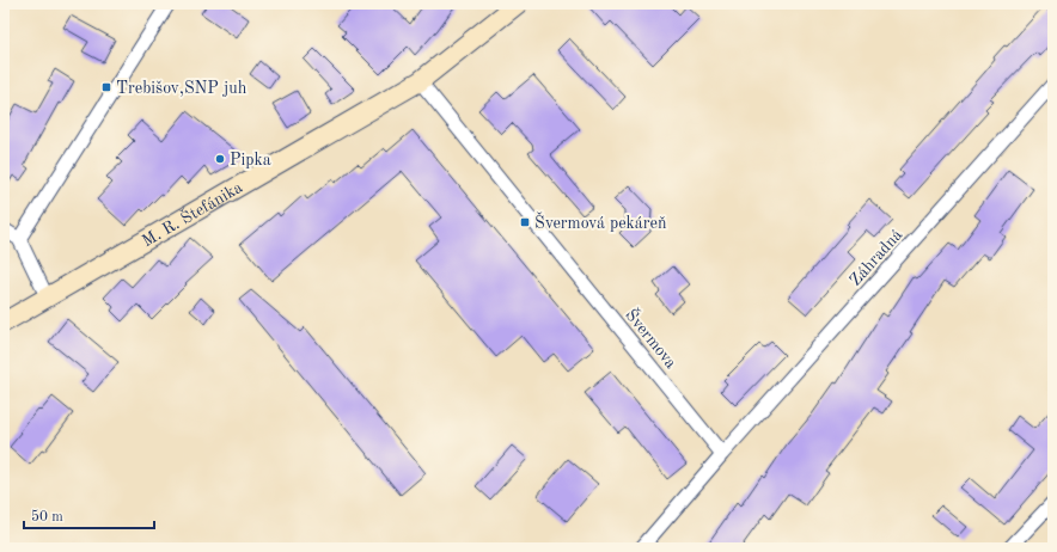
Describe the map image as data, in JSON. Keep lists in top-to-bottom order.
{
  "streets": {
    "street": ["M. R. Štefánika", "Záhradná", "Švermova"]
  },
  "crossings": [
    ["M. R. Štefánika", "Švermova"],
    ["Záhradná", "Švermova"]
  ],
  "places": {
    "transit": ["Trebišov,SNP juh", "Švermová pekáreň"],
    "other": ["Pipka"]
  },
  "scale_bar": "50 m"
}
